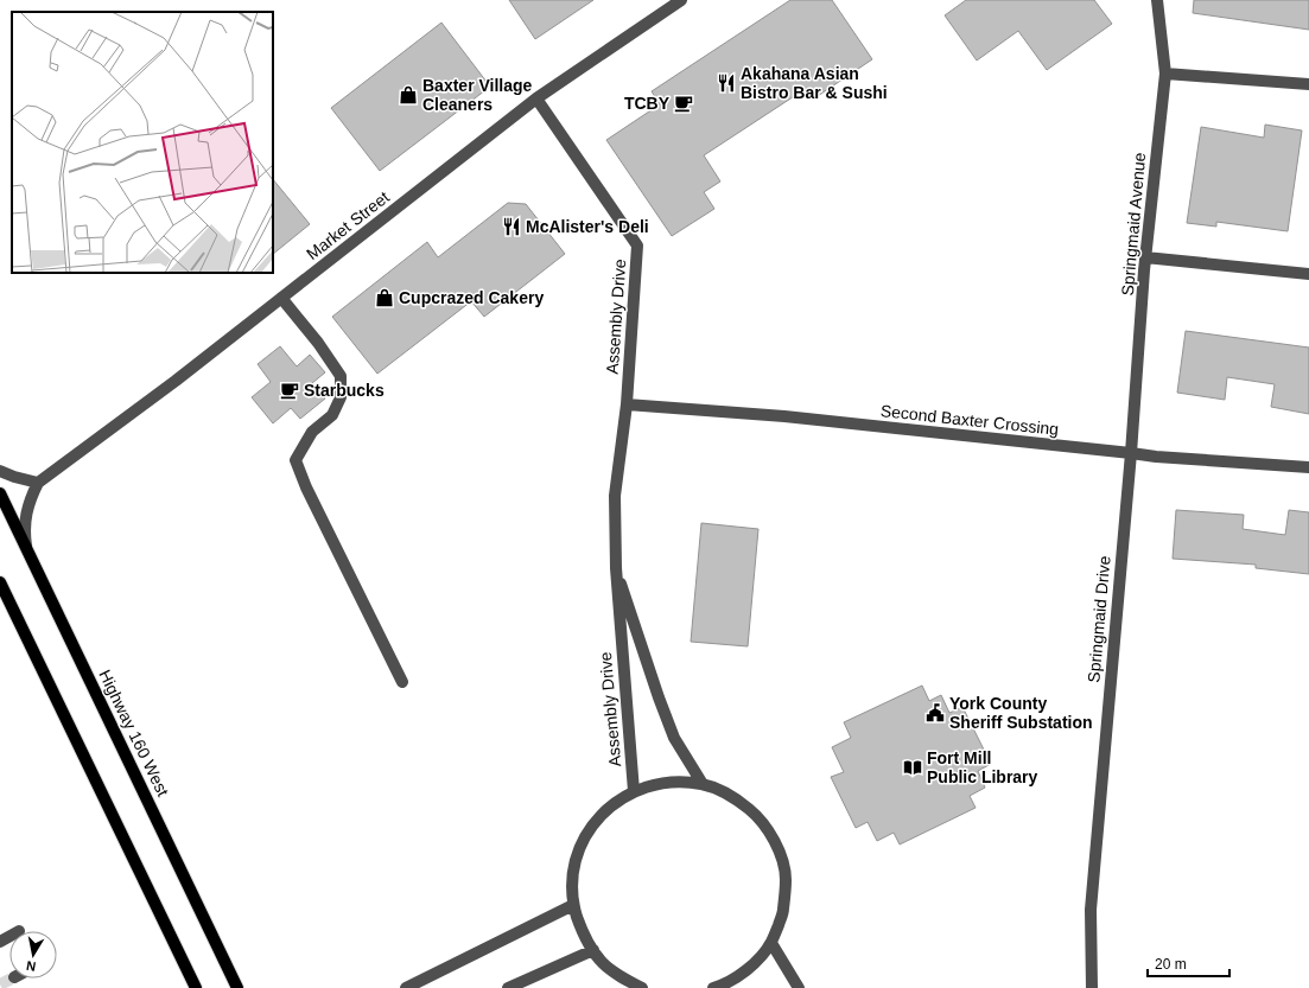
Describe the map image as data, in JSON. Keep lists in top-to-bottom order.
{
  "streets": {
    "main road": ["Highway 160 West"],
    "street": [
      "Springmaid Avenue",
      "Market Street",
      "Assembly Drive",
      "Second Baxter Crossing",
      "Springmaid Drive"
    ]
  },
  "crossings": [
    ["Springmaid Avenue", "Second Baxter Crossing"],
    ["Springmaid Avenue", "Springmaid Drive"],
    ["Market Street", "Assembly Drive"],
    ["Market Street", "Highway 160 West"],
    ["Assembly Drive", "Second Baxter Crossing"],
    ["Second Baxter Crossing", "Springmaid Drive"]
  ],
  "places": {
    "restaurant": ["Akahana Asian Bistro Bar & Sushi", "McAlister's Deli"],
    "shop": ["Baxter Village Cleaners", "Cupcrazed Cakery"],
    "cafe": ["TCBY", "Starbucks"],
    "public building": ["York County Sheriff Substation"],
    "library": ["Fort Mill Public Library"]
  },
  "scale_bar": "20 m",
  "north": "bottom"
}
